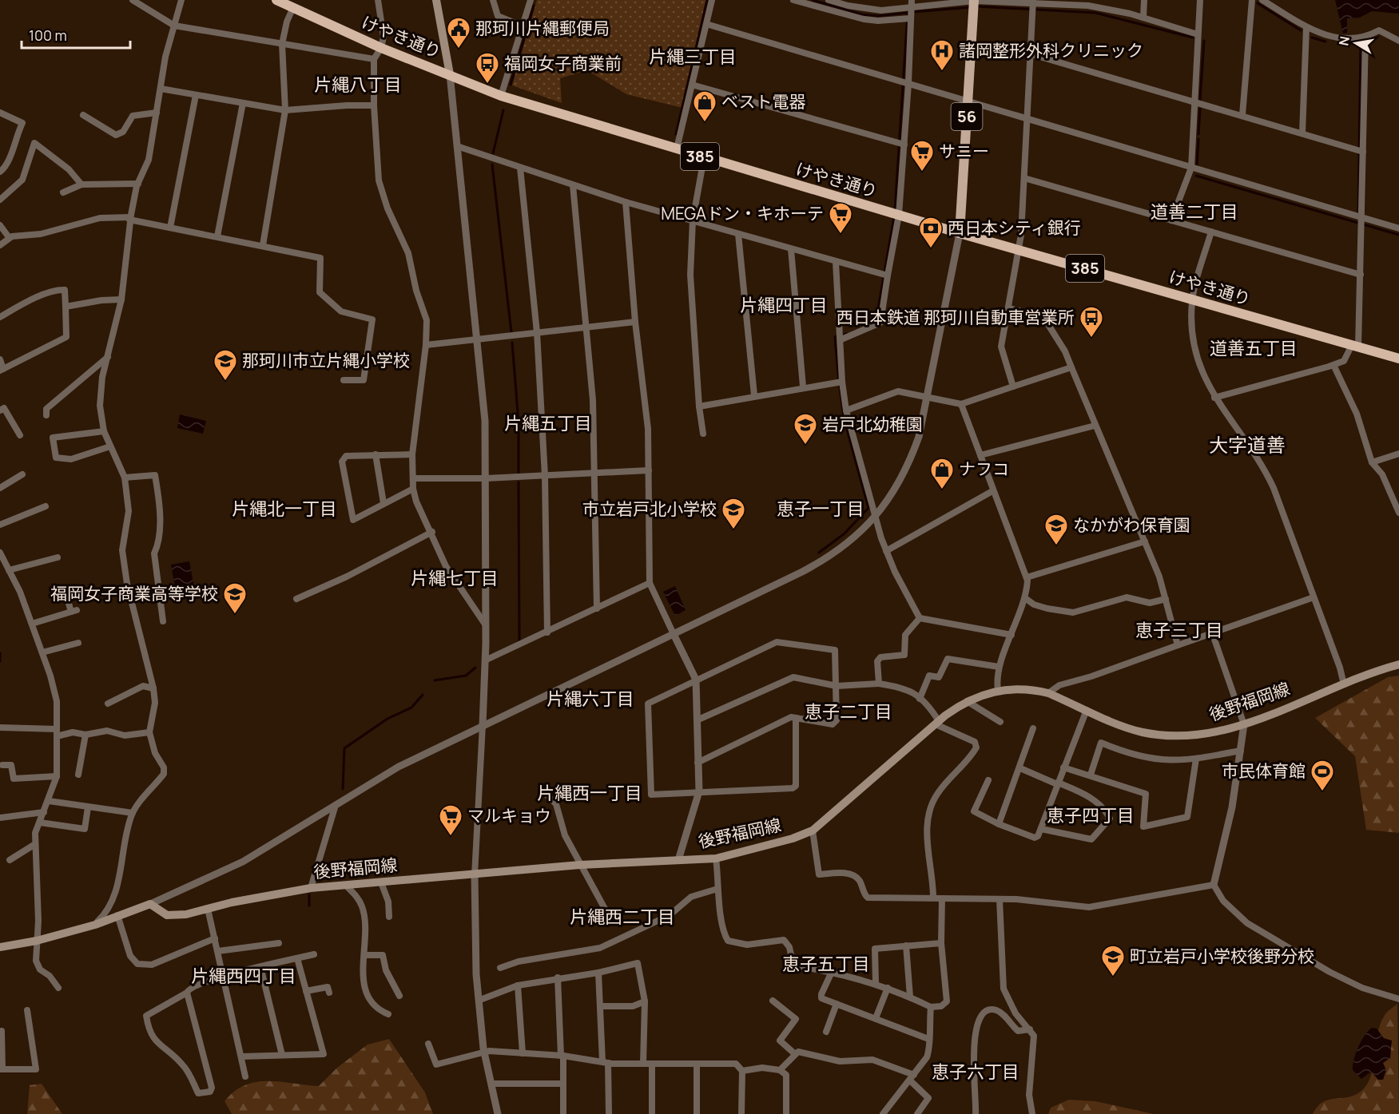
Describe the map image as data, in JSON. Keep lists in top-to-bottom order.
{
  "streets": {
    "highway": ["けやき通り", "385"],
    "main road": ["56", "後野福岡線"]
  },
  "crossings": [
    ["けやき通り", "56"]
  ],
  "districts": [
    "片縄三丁目",
    "片縄八丁目",
    "道善二丁目",
    "片縄四丁目",
    "道善五丁目",
    "片縄五丁目",
    "大字道善",
    "片縄北一丁目",
    "恵子一丁目",
    "片縄七丁目",
    "恵子三丁目",
    "片縄六丁目",
    "恵子二丁目",
    "片縄西一丁目",
    "恵子四丁目",
    "片縄西二丁目",
    "恵子五丁目",
    "片縄西四丁目",
    "恵子六丁目"
  ],
  "places": {
    "public building": ["那珂川片縄郵便局"],
    "hospital": ["諸岡整形外科クリニック"],
    "bus stop": ["福岡女子商業前", "西日本鉄道 那珂川自動車営業所"],
    "shop": ["ベスト電器", "ナフコ"],
    "supermarket": ["サニー", "MEGAドン・キホーテ", "マルキョウ"],
    "bank": ["西日本シティ銀行"],
    "school or university": [
      "那珂川市立片縄小学校",
      "岩戸北幼稚園",
      "市立岩戸北小学校",
      "なかがわ保育園",
      "福岡女子商業高等学校",
      "町立岩戸小学校後野分校"
    ],
    "sports": ["市民体育館"]
  },
  "scale_bar": "100 m",
  "north": "left"
}
